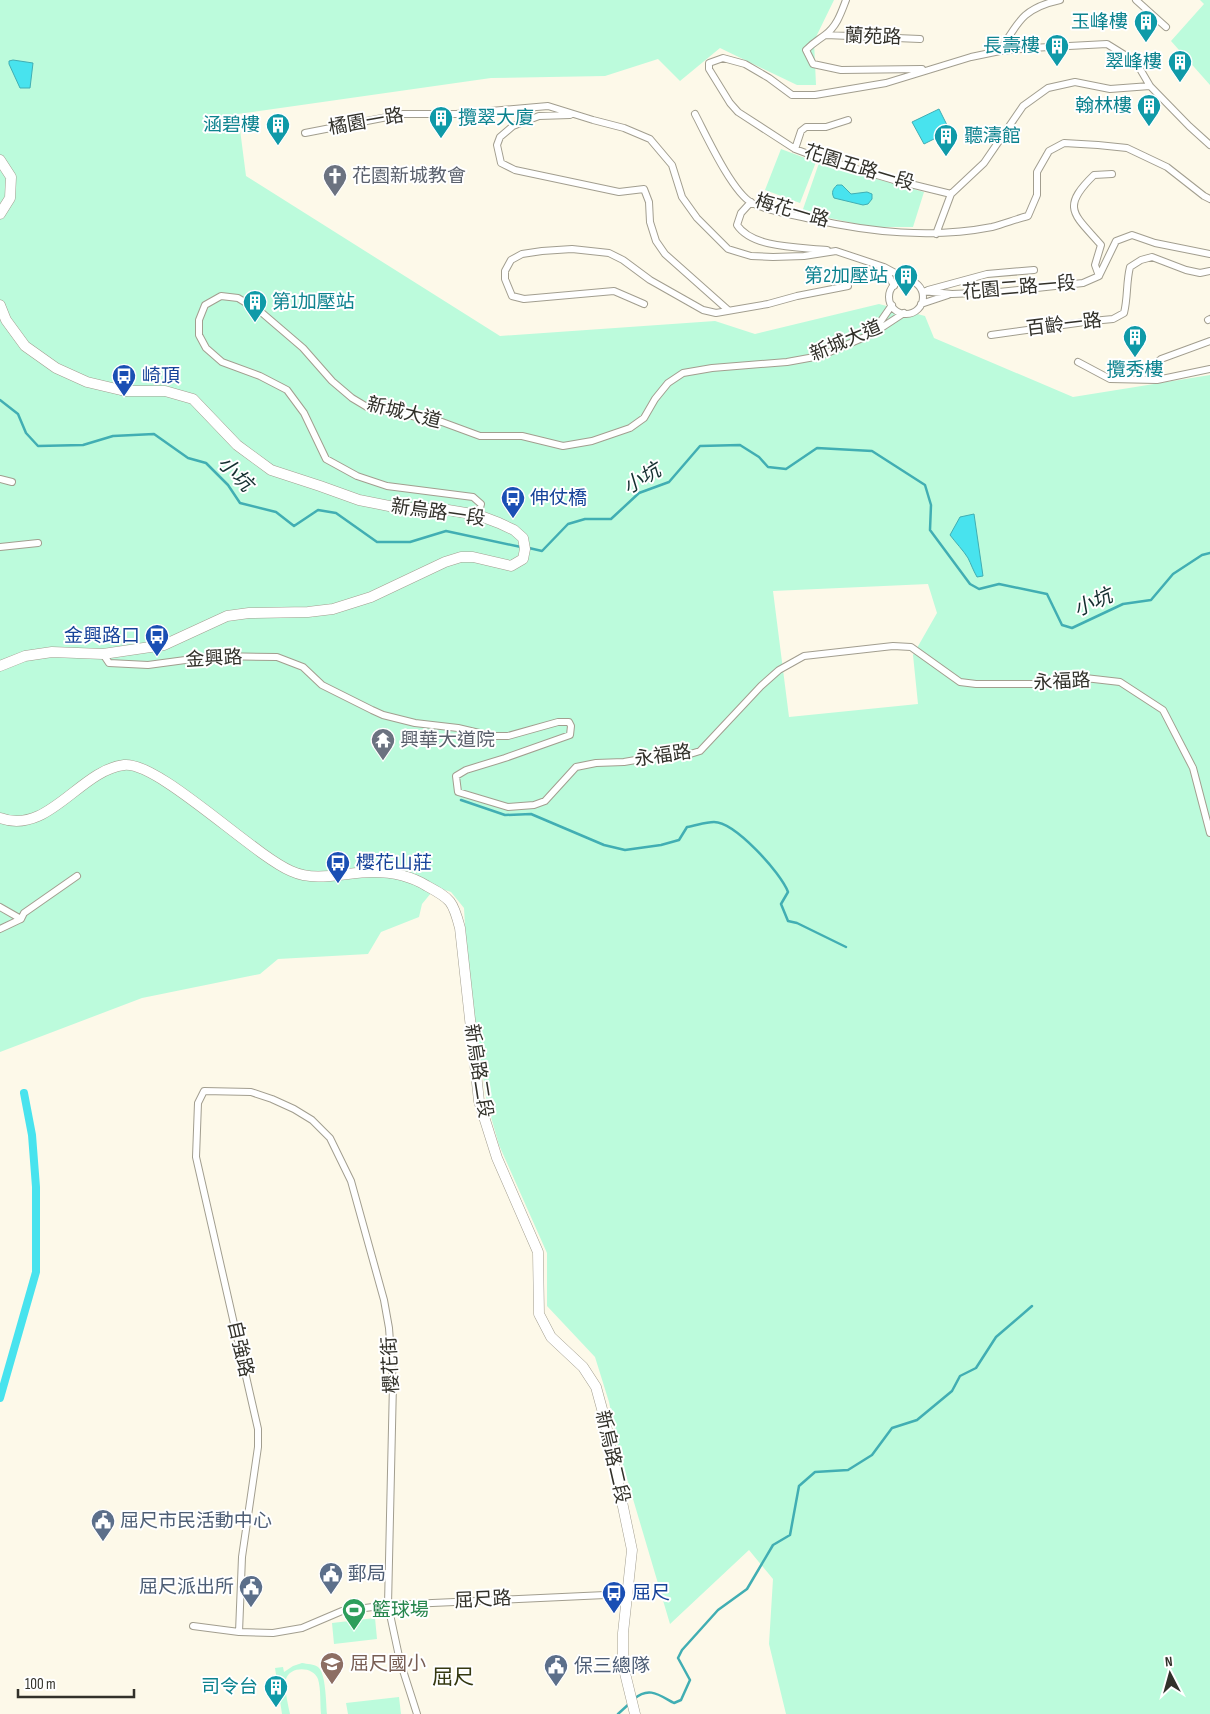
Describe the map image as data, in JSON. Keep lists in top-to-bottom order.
{
  "streets": {
    "main road": ["新烏路一段", "新烏路二段"],
    "street": [
      "蘭苑路",
      "橘園一路",
      "花園五路一段",
      "梅花一路",
      "花園二路一段",
      "百齡一路",
      "新城大道",
      "金興路",
      "永福路",
      "自強路",
      "櫻花街",
      "屈尺路"
    ]
  },
  "crossings": [
    ["花園二路一段", "新城大道"],
    ["新城大道", "新烏路一段"],
    ["新烏路一段", "金興路"],
    ["金興路", "永福路"],
    ["新烏路二段", "屈尺路"],
    ["自強路", "櫻花街"],
    ["自強路", "屈尺路"],
    ["櫻花街", "屈尺路"]
  ],
  "districts": ["屈尺"],
  "water": ["小坑"],
  "places": {
    "building": [
      "玉峰樓",
      "長壽樓",
      "翠峰樓",
      "翰林樓",
      "攬翠大廈",
      "涵碧樓",
      "聽濤館",
      "第2加壓站",
      "第1加壓站",
      "攬秀樓",
      "司令台"
    ],
    "church": ["花園新城教會"],
    "bus stop": [
      "崎頂",
      "伸仗橋",
      "金興路口",
      "櫻花山莊",
      "屈尺"
    ],
    "temple": ["興華大道院"],
    "public building": [
      "屈尺市民活動中心",
      "郵局",
      "屈尺派出所",
      "保三總隊"
    ],
    "sports": ["籃球場"],
    "school or university": ["屈尺國小"]
  },
  "scale_bar": "100 m",
  "north": "top"
}
